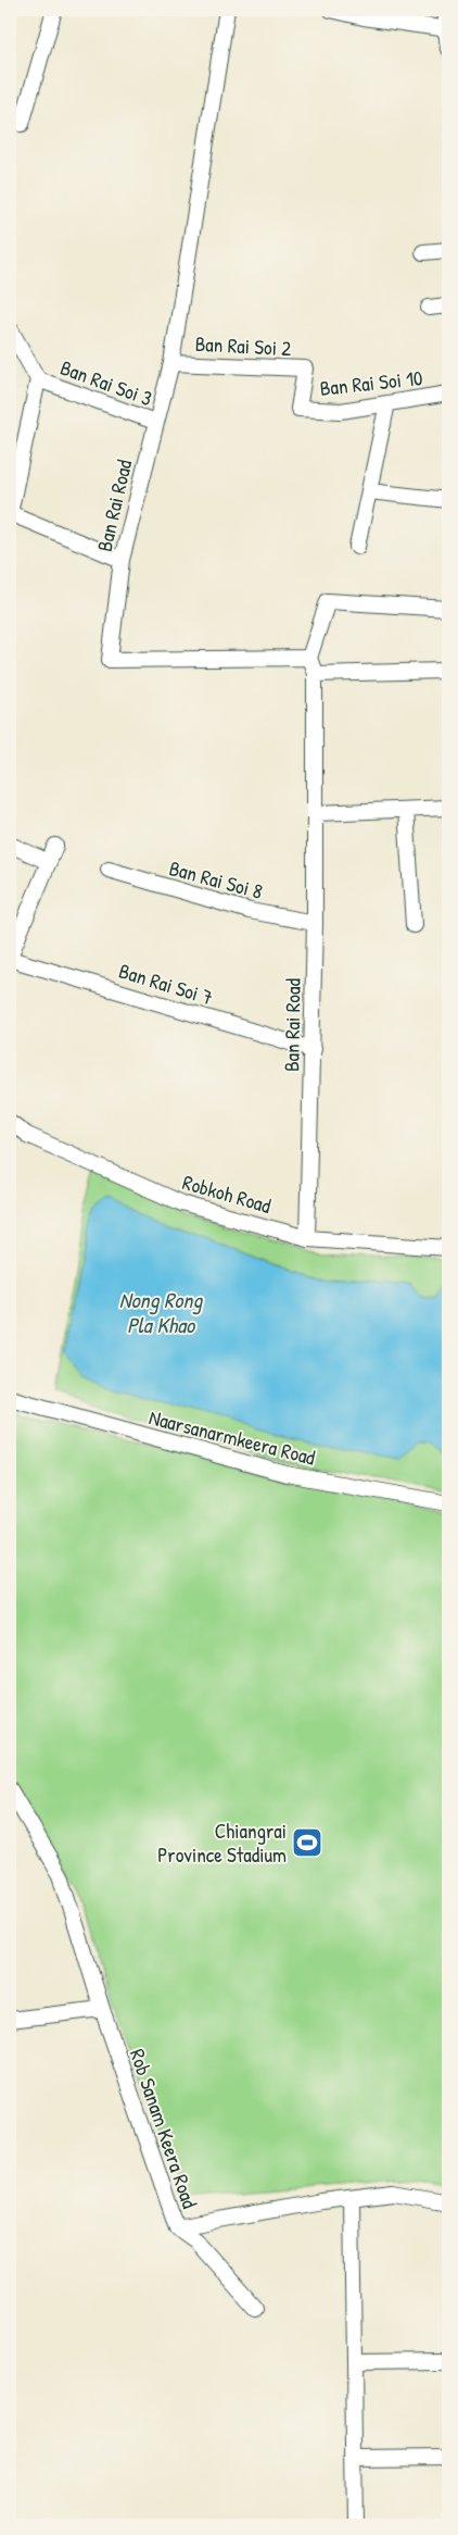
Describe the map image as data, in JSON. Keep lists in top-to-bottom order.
{
  "streets": {
    "street": [
      "Ban Rai Soi 2",
      "Ban Rai Soi 3",
      "Ban Rai Soi 10",
      "Ban Rai Road",
      "Ban Rai Soi 8",
      "Ban Rai Soi 7",
      "Robkoh Road",
      "Naarsanarmkeera Road",
      "Rob Sanam Keera Road"
    ]
  },
  "crossings": [
    ["Ban Rai Soi 2", "Ban Rai Soi 10"],
    ["Ban Rai Soi 2", "Ban Rai Road"],
    ["Ban Rai Soi 3", "Ban Rai Road"],
    ["Ban Rai Road", "Ban Rai Soi 8"],
    ["Ban Rai Road", "Ban Rai Soi 7"],
    ["Ban Rai Road", "Robkoh Road"]
  ],
  "water": ["Nong Rong Pla Khao"],
  "places": {
    "sports": ["Chiangrai Province Stadium"]
  }
}
